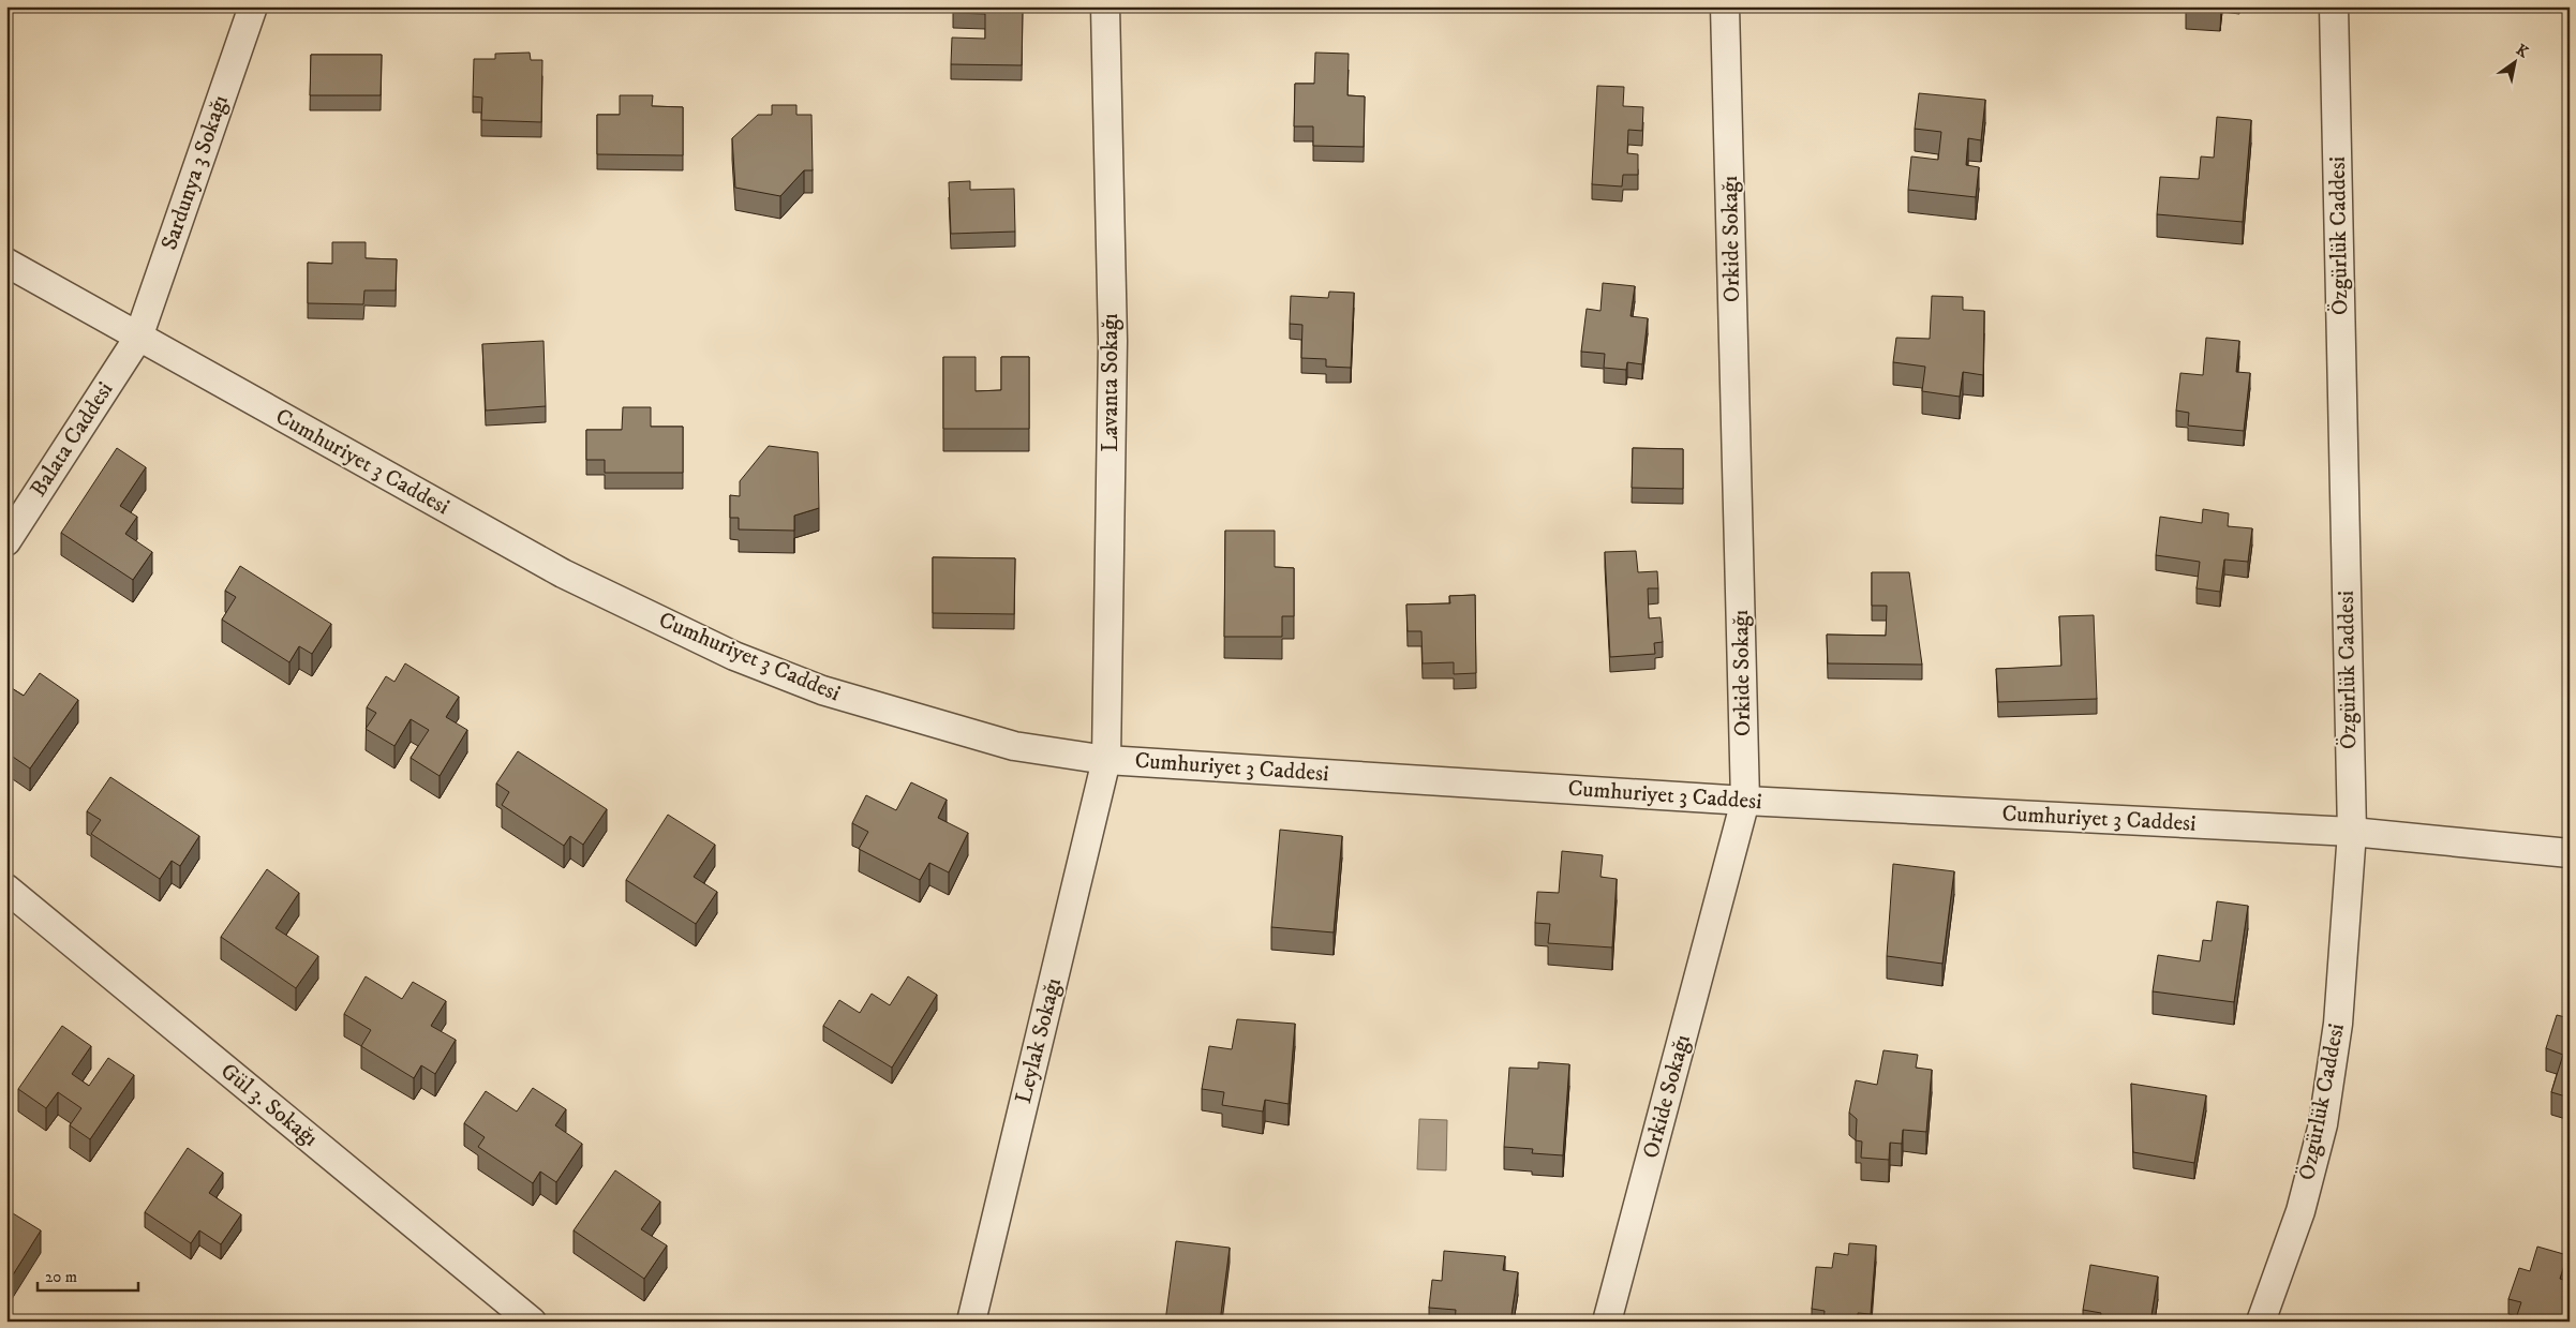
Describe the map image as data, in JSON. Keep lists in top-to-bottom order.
{
  "streets": {
    "street": [
      "Sardunya 3 Sokağı",
      "Özgürlük Caddesi",
      "Orkide Sokağı",
      "Lavanta Sokağı",
      "Balata Caddesi",
      "Cumhuriyet 3 Caddesi",
      "Leylak Sokağı",
      "Gül 3. Sokağı"
    ]
  },
  "crossings": [
    ["Sardunya 3 Sokağı", "Balata Caddesi"],
    ["Sardunya 3 Sokağı", "Cumhuriyet 3 Caddesi"],
    ["Özgürlük Caddesi", "Cumhuriyet 3 Caddesi"],
    ["Orkide Sokağı", "Cumhuriyet 3 Caddesi"],
    ["Lavanta Sokağı", "Cumhuriyet 3 Caddesi"],
    ["Lavanta Sokağı", "Leylak Sokağı"],
    ["Balata Caddesi", "Cumhuriyet 3 Caddesi"],
    ["Cumhuriyet 3 Caddesi", "Leylak Sokağı"]
  ],
  "scale_bar": "20 m",
  "north": "top right"
}
